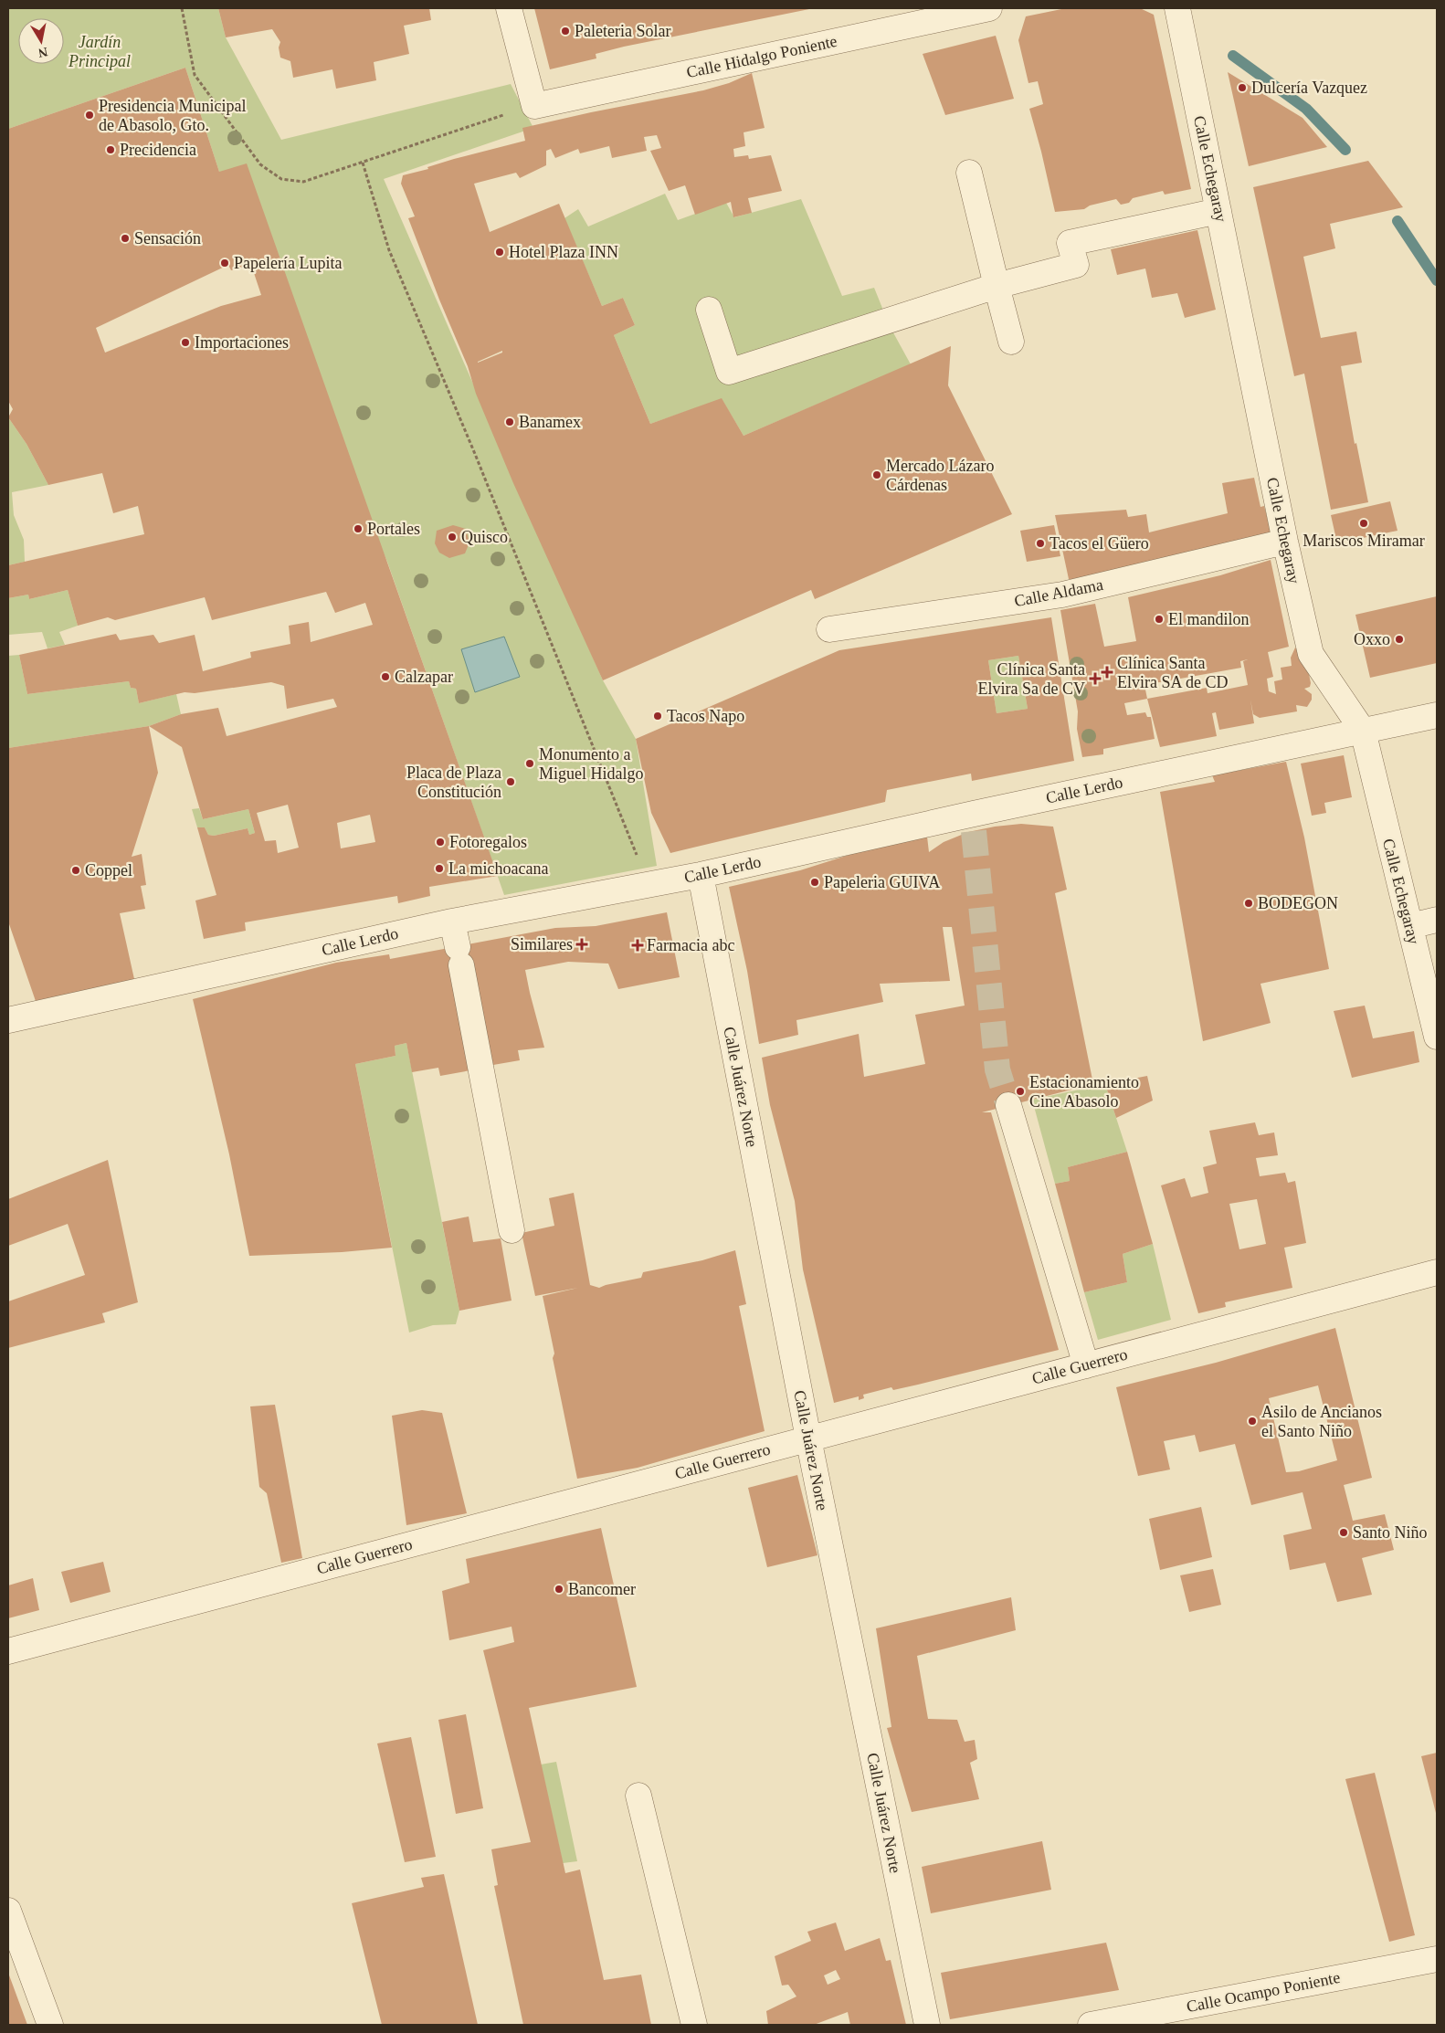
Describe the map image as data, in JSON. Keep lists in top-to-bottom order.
{
  "streets": {
    "street": [
      "Calle Hidalgo Poniente",
      "Calle Echegaray",
      "Calle Aldama",
      "Calle Lerdo",
      "Calle Juárez Norte",
      "Calle Guerrero",
      "Calle Ocampo Poniente"
    ]
  },
  "crossings": [
    ["Calle Echegaray", "Calle Aldama"],
    ["Calle Echegaray", "Calle Lerdo"],
    ["Calle Lerdo", "Calle Juárez Norte"],
    ["Calle Juárez Norte", "Calle Guerrero"]
  ],
  "parks": ["Jardín Principal"],
  "places": {
    "other": [
      "Paleteria Solar",
      "Dulcería Vazquez",
      "Presidencia Municipal de Abasolo, Gto.",
      "Precidencia",
      "Sensación",
      "Hotel Plaza INN",
      "Papelería Lupita",
      "Importaciones",
      "Banamex",
      "Mercado Lázaro Cárdenas",
      "Mariscos Miramar",
      "Portales",
      "Quisco",
      "Tacos el Güero",
      "El mandilon",
      "Oxxo",
      "Calzapar",
      "Tacos Napo",
      "Monumento a Miguel Hidalgo",
      "Placa de Plaza Constitución",
      "Fotoregalos",
      "La michoacana",
      "Coppel",
      "Papeleria GUIVA",
      "BODEGON",
      "Estacionamiento Cine Abasolo",
      "Asilo de Ancianos el Santo Niño",
      "Santo Niño",
      "Bancomer"
    ],
    "health": [
      "Clínica Santa Elvira SA de CD",
      "Clínica Santa Elvira Sa de CV",
      "Similares",
      "Farmacia abc"
    ]
  },
  "north": "bottom"
}
